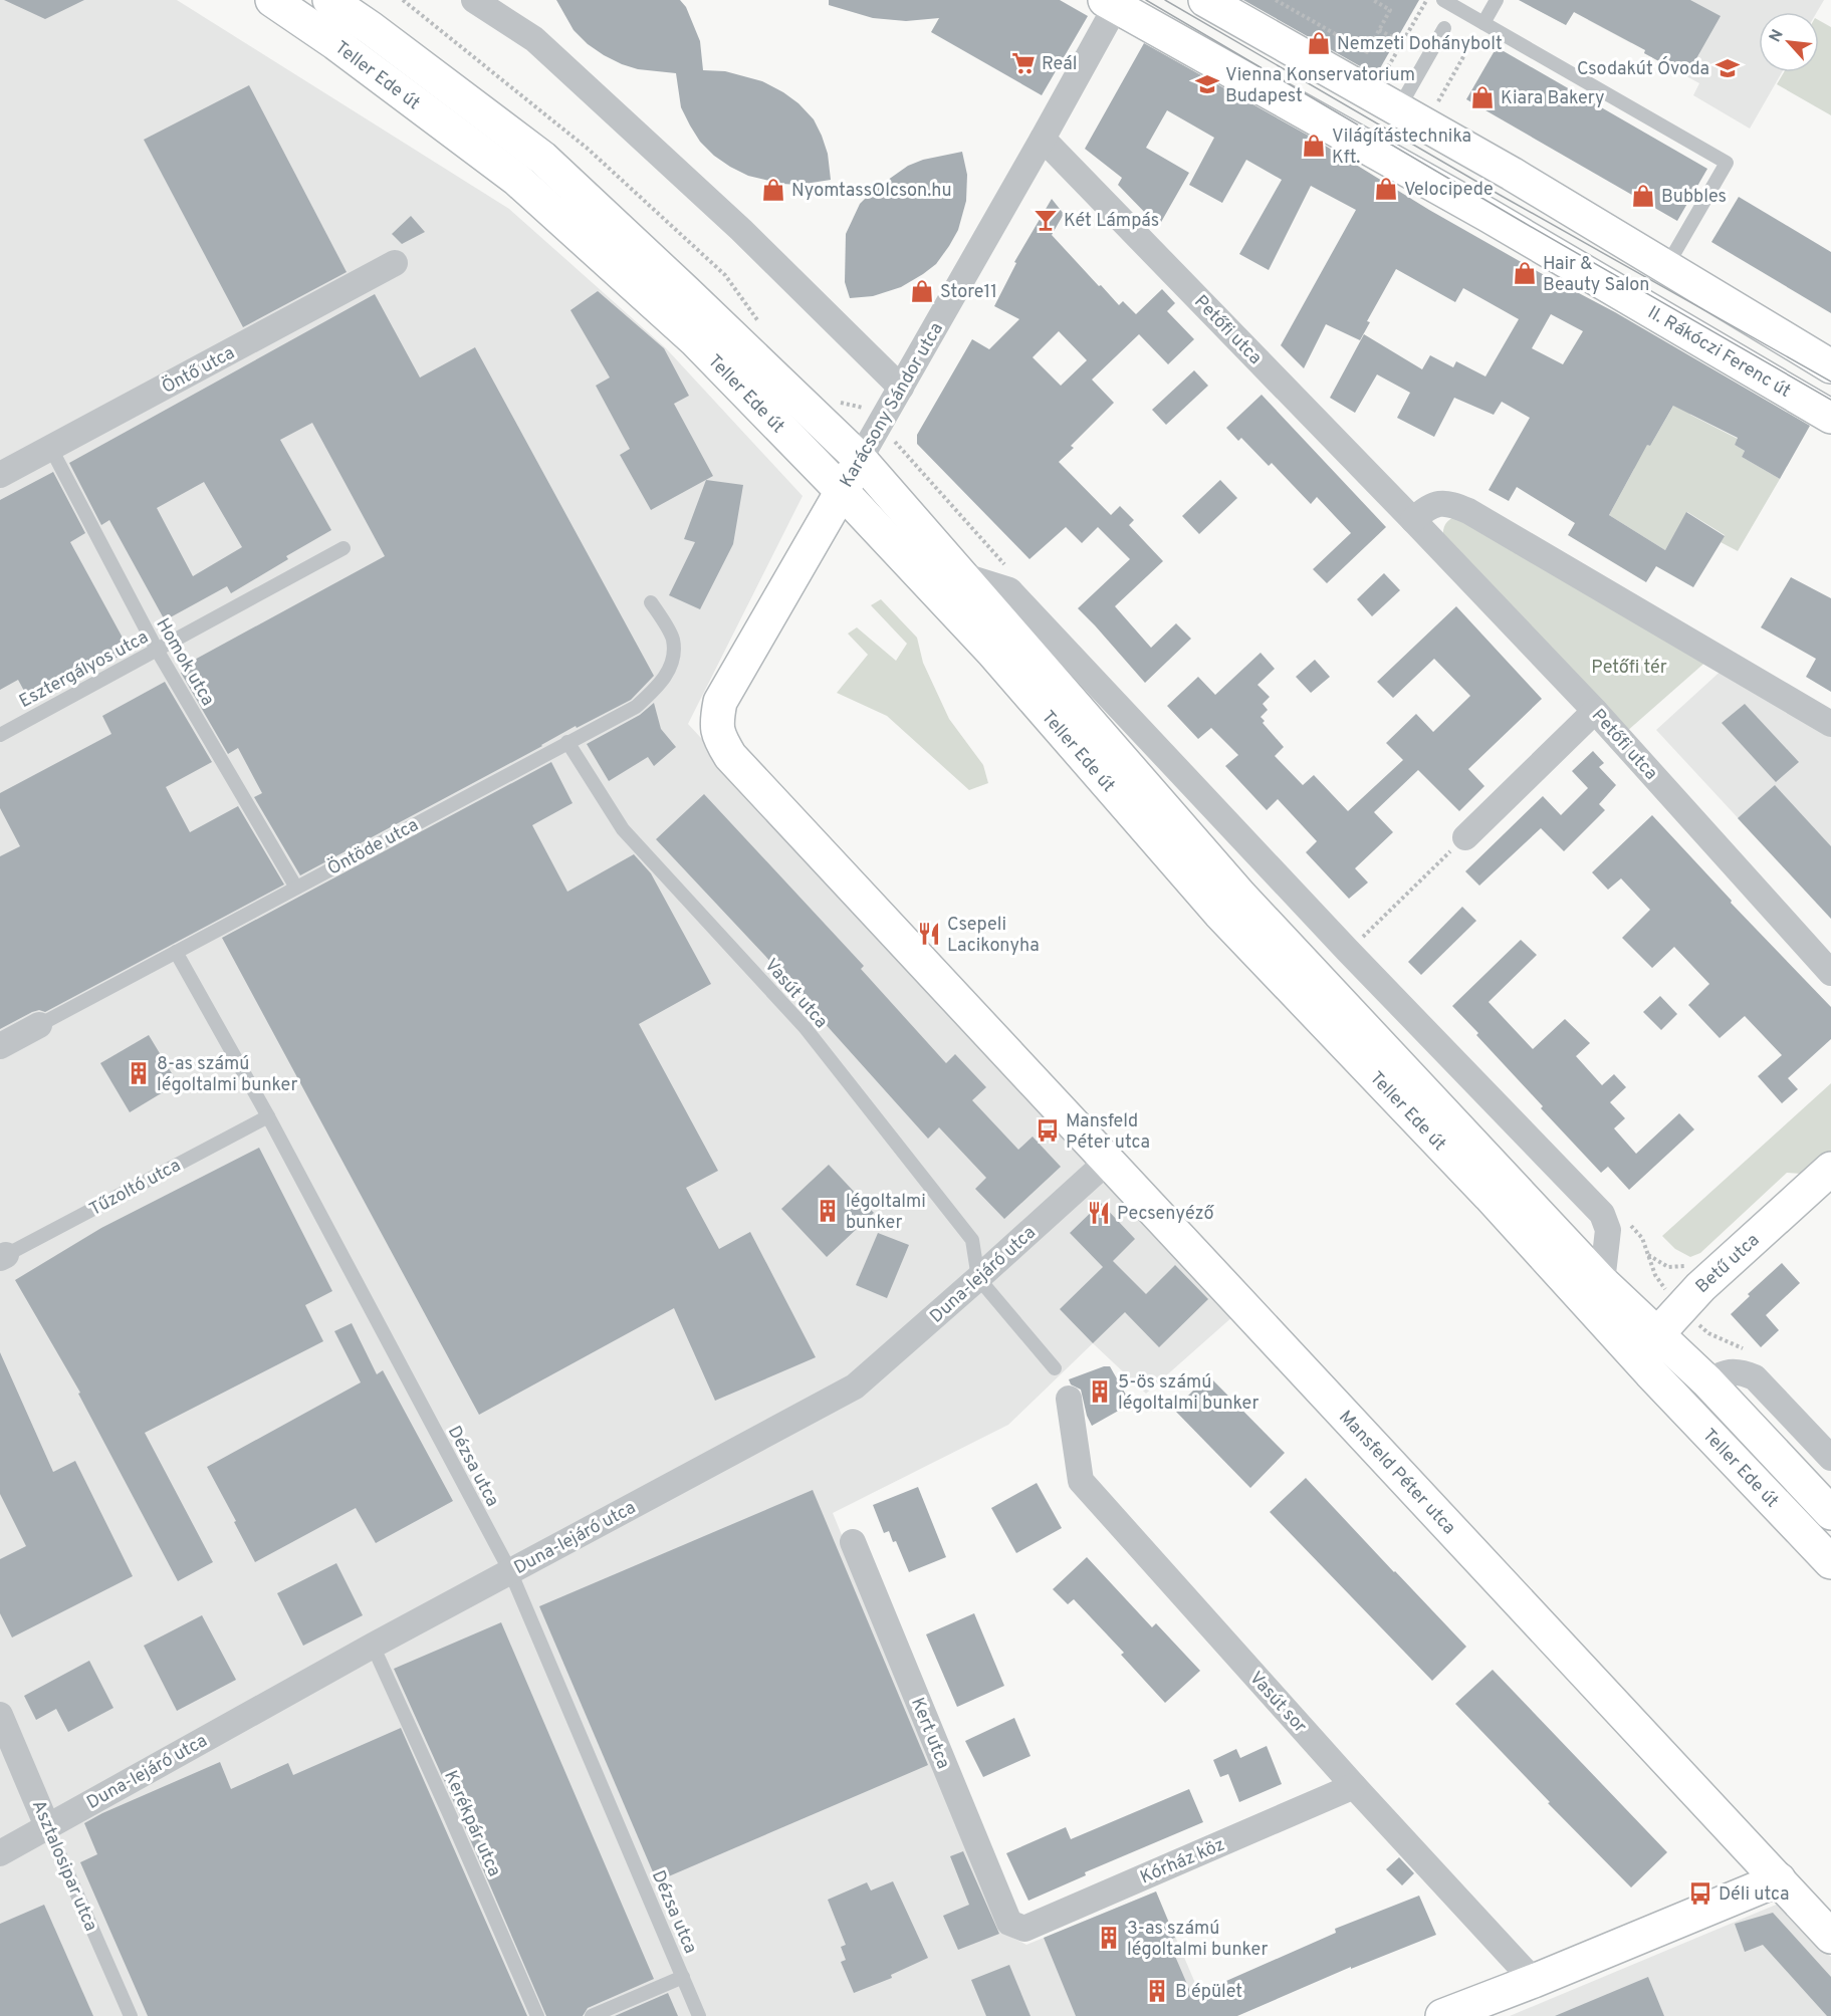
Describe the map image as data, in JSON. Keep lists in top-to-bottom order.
{
  "streets": {
    "main road": [
      "Teller Ede út",
      "II. Rákóczi Ferenc út",
      "Karácsony Sándor utca",
      "Betű utca",
      "Mansfeld Péter utca"
    ],
    "street": [
      "Petőfi utca",
      "Öntő utca",
      "Öntöde utca",
      "Duna-lejáró utca",
      "Vasút sor",
      "Kert utca",
      "Kórház köz",
      "Asztalosipar utca"
    ],
    "lane": [
      "Homok utca",
      "Esztergályos utca",
      "Vasút utca",
      "Tűzoltó utca",
      "Dézsa utca",
      "Kerékpár utca"
    ]
  },
  "crossings": [
    ["Teller Ede út", "Karácsony Sándor utca"],
    ["Teller Ede út", "Betű utca"],
    ["Petőfi utca", "Karácsony Sándor utca"],
    ["II. Rákóczi Ferenc út", "Karácsony Sándor utca"],
    ["Öntő utca", "Homok utca"],
    ["Karácsony Sándor utca", "Mansfeld Péter utca"],
    ["Homok utca", "Esztergályos utca"],
    ["Homok utca", "Öntöde utca"],
    ["Öntöde utca", "Vasút utca"],
    ["Öntöde utca", "Dézsa utca"],
    ["Vasút utca", "Duna-lejáró utca"],
    ["Tűzoltó utca", "Dézsa utca"],
    ["Duna-lejáró utca", "Dézsa utca"],
    ["Duna-lejáró utca", "Mansfeld Péter utca"],
    ["Duna-lejáró utca", "Kerékpár utca"],
    ["Duna-lejáró utca", "Asztalosipar utca"],
    ["Vasút sor", "Kórház köz"],
    ["Kert utca", "Kórház köz"]
  ],
  "parks": ["Petőfi tér"],
  "places": {
    "shop": [
      "Nemzeti Dohánybolt",
      "Kiara Bakery",
      "Világítástechnika Kft.",
      "Velocipede",
      "NyomtassOlcson.hu",
      "Bubbles",
      "Hair & Beauty Salon",
      "Store11"
    ],
    "supermarket": ["Reál"],
    "school or university": ["Csodakút Óvoda", "Vienna Konservatorium Budapest"],
    "bar": ["Két Lámpás"],
    "restaurant": ["Csepeli Lacikonyha", "Pecsenyéző"],
    "building": [
      "8-as számú légoltalmi bunker",
      "légoltalmi bunker",
      "5-ös számú légoltalmi bunker",
      "3-as számú légoltalmi bunker",
      "B épület"
    ],
    "bus stop": ["Mansfeld Péter utca", "Déli utca"]
  },
  "north": "top left"
}
